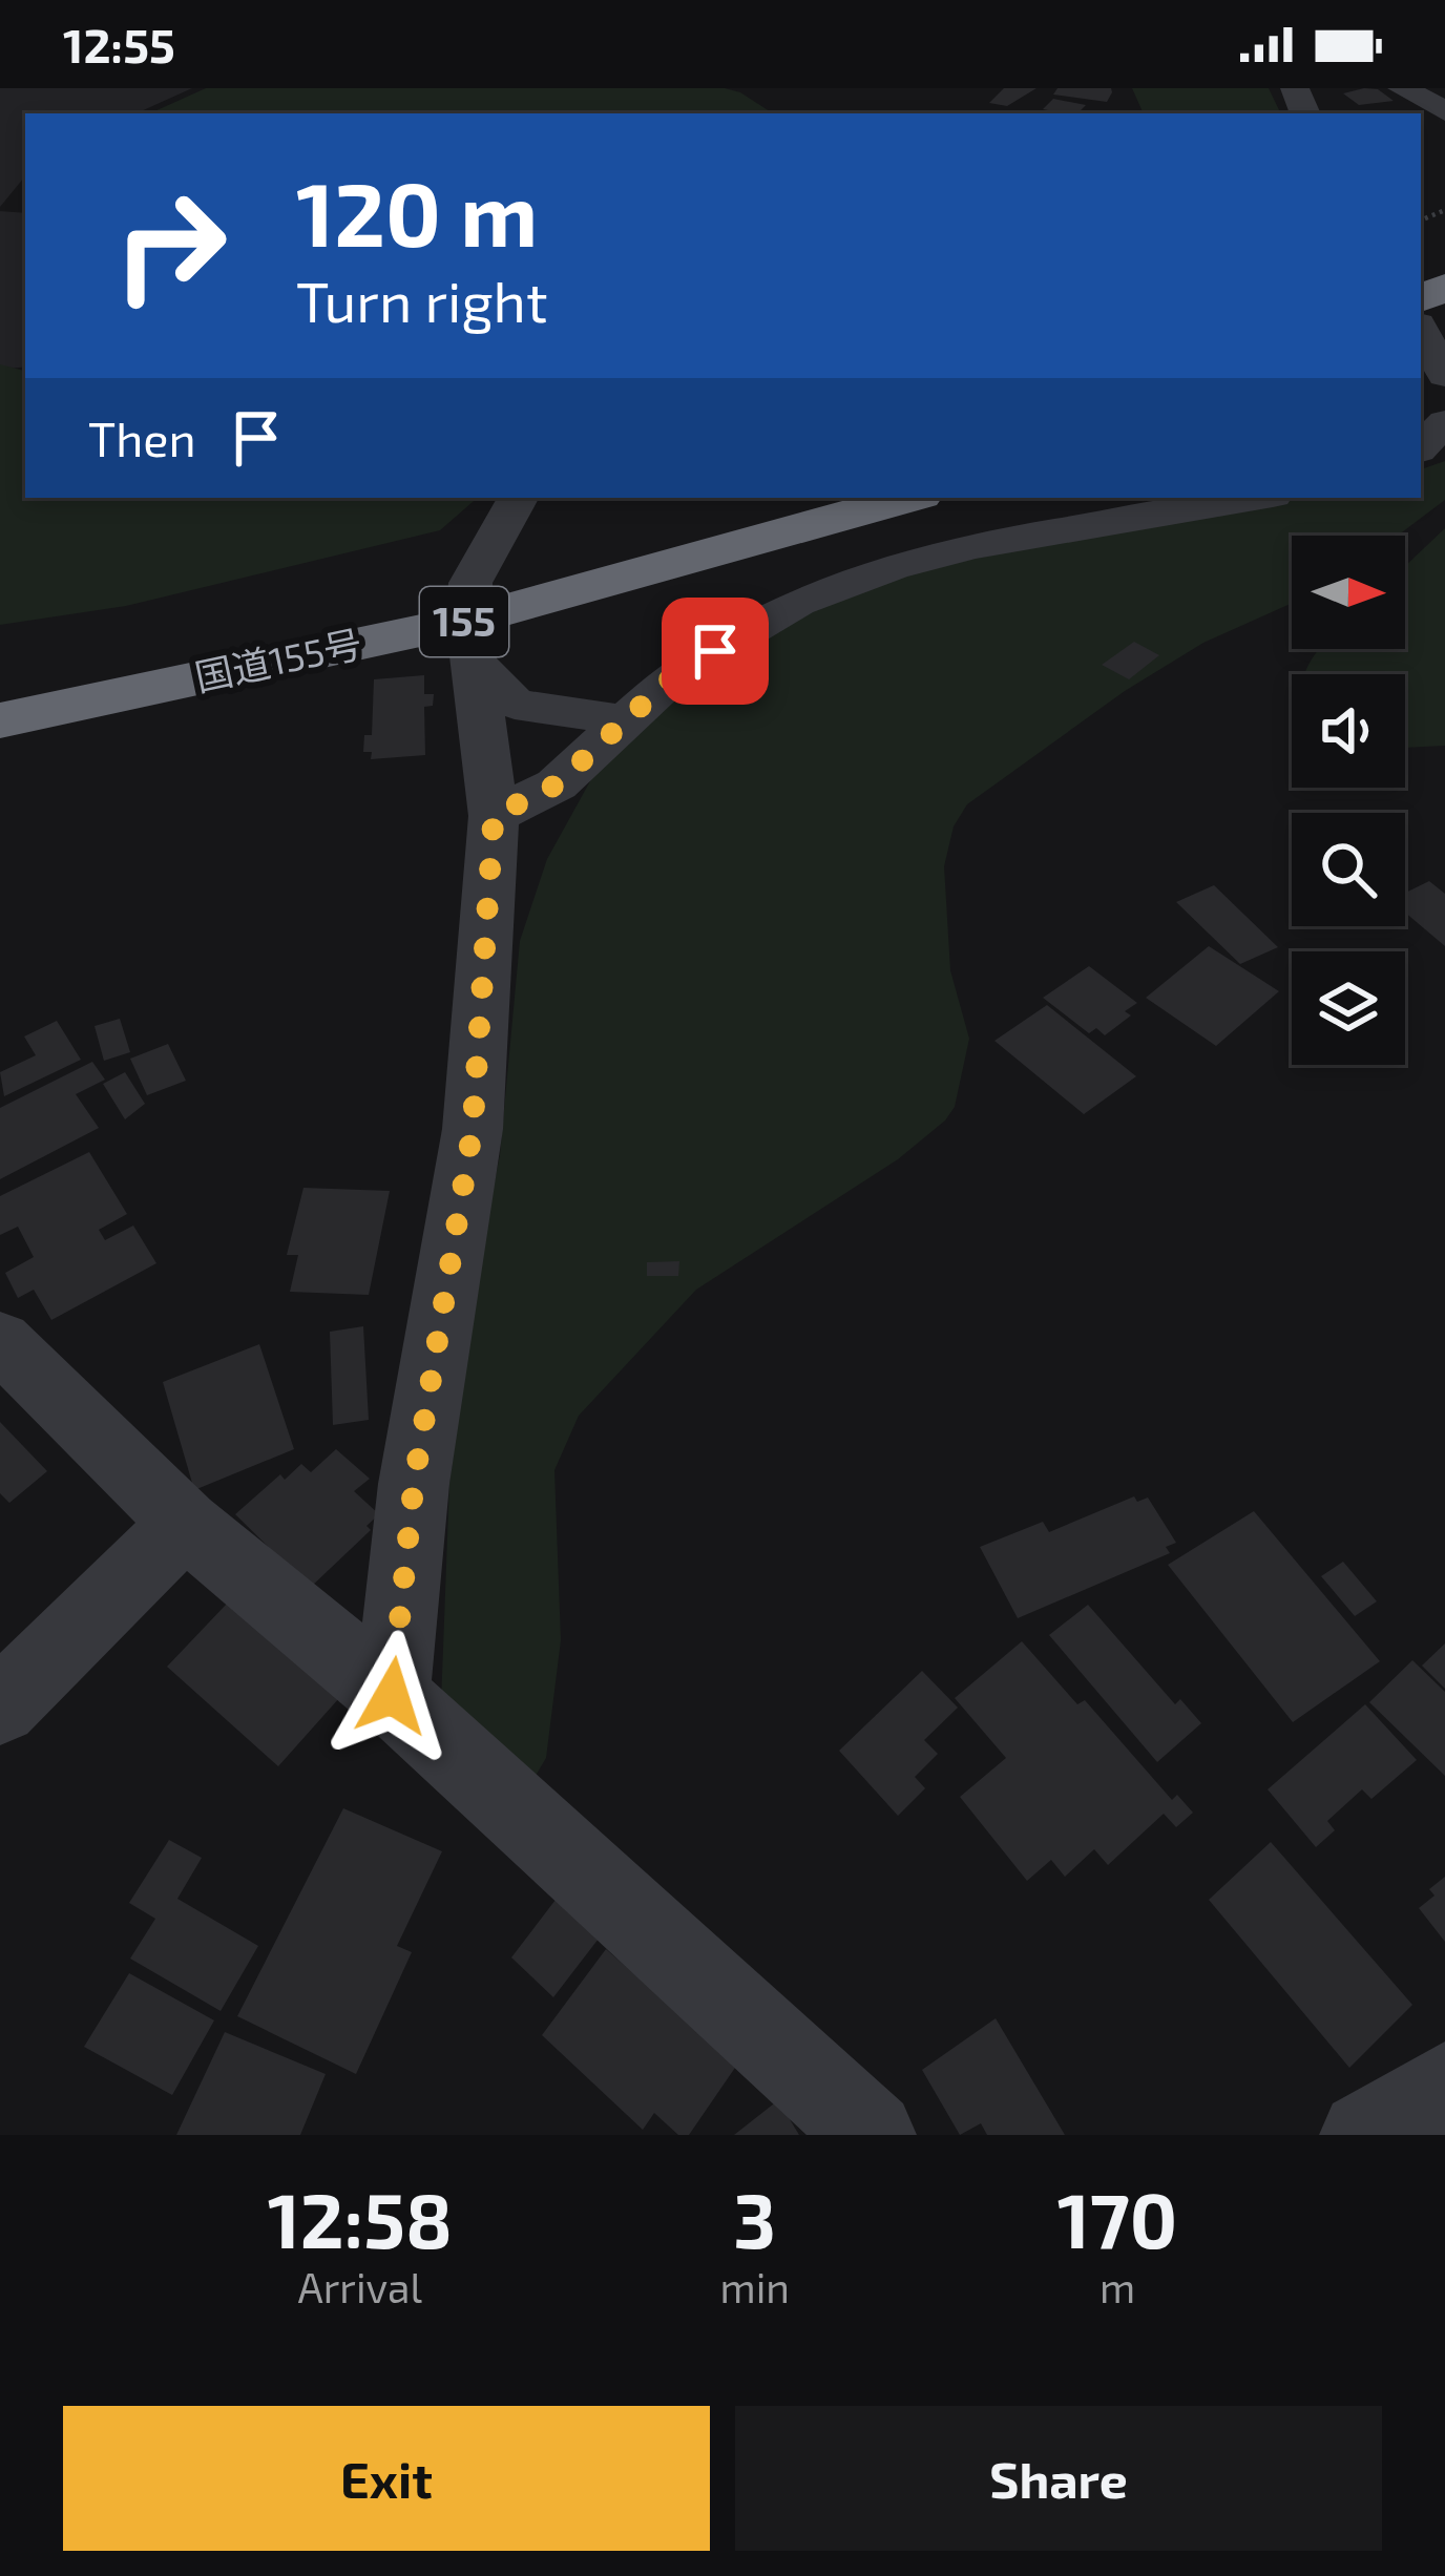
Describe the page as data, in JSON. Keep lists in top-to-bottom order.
{
  "streets": {
    "highway": ["155", "国道155号"]
  },
  "north": "right",
  "page": {
    "status": "12:55",
    "turn": ["120 m", "Turn right"],
    "then": "Then",
    "eta": [
      "12:58",
      "Arrival",
      "3",
      "min",
      "170",
      "m"
    ],
    "buttons": ["Exit", "Share"]
  }
}
